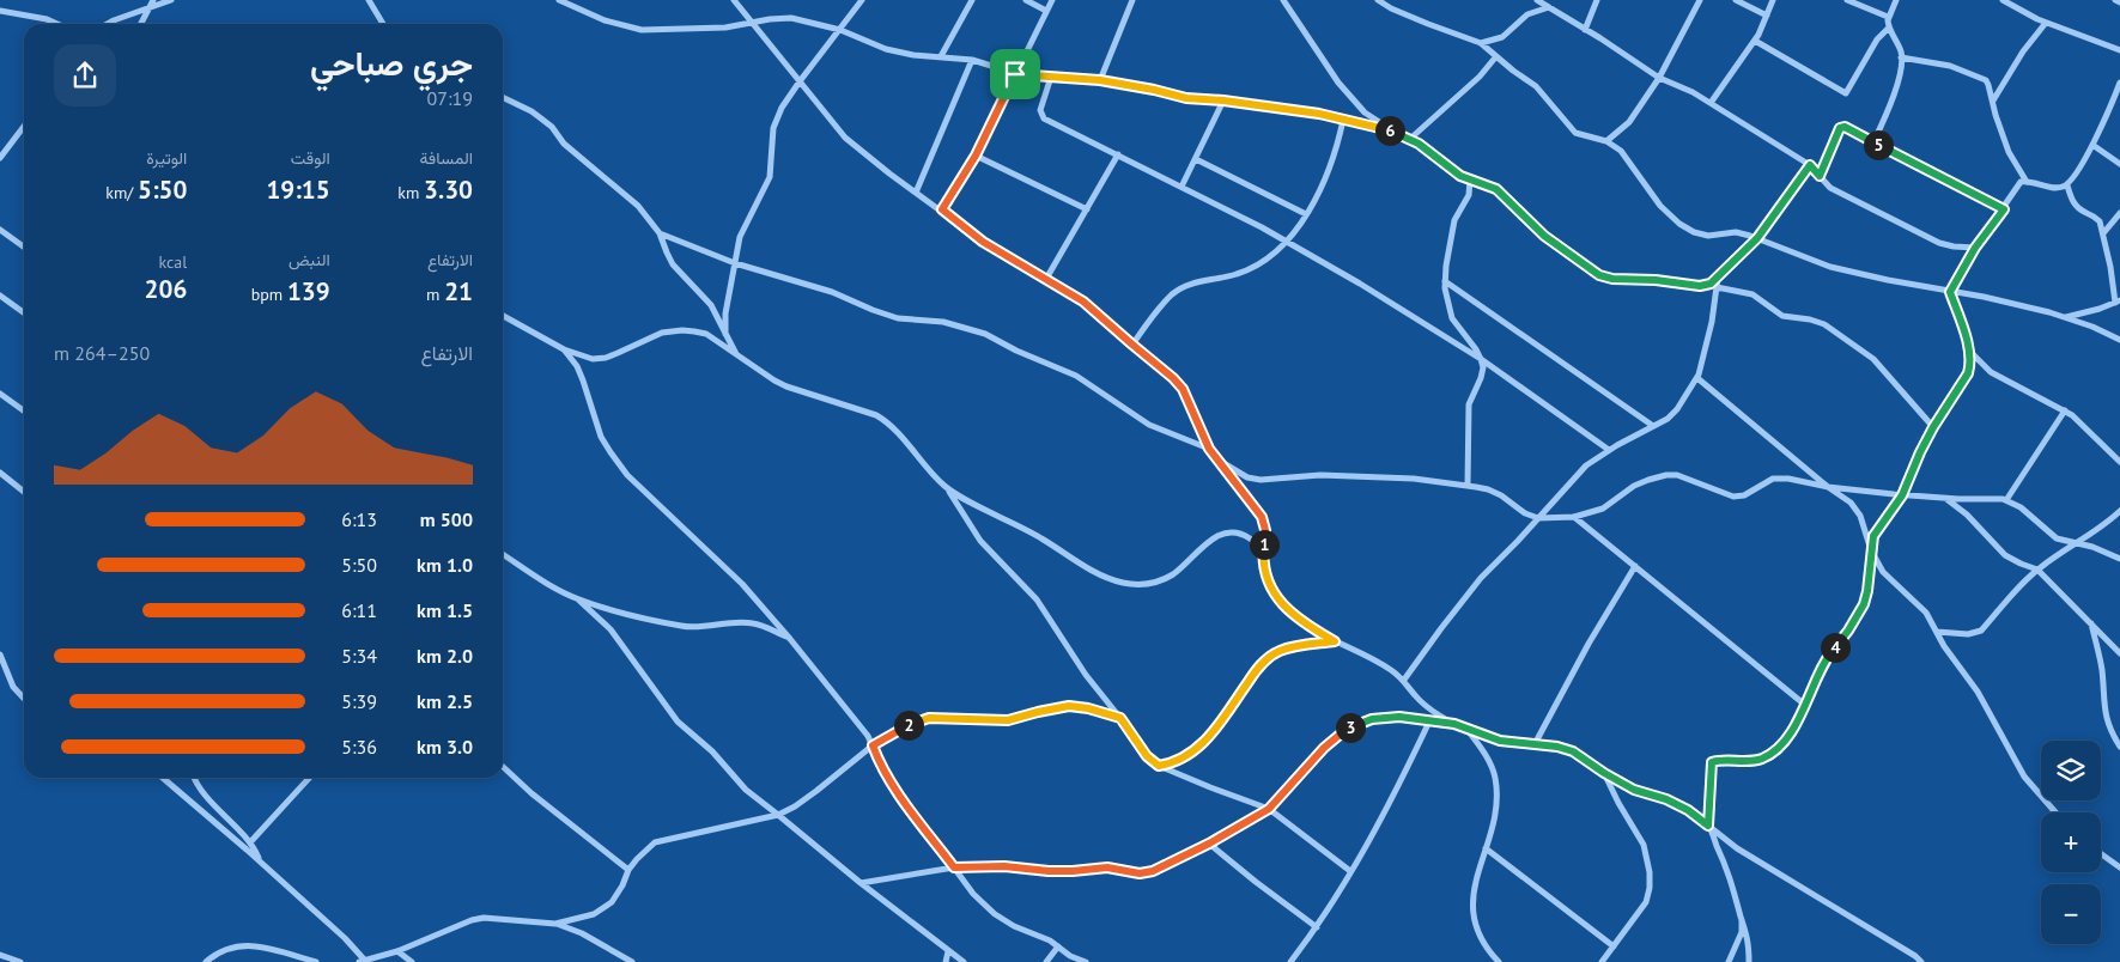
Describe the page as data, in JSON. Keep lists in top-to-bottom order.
{
  "page": {
    "heading": ["جري صباحي", "07:19"],
    "pins": [
      "6",
      "5",
      "1",
      "4",
      "2",
      "3"
    ],
    "stats": [
      ["المسافة", "3.30 km"],
      ["الوقت", "19:15"],
      ["الوتيرة", "5:50 /km"],
      ["الارتفاع", "21 m"],
      ["النبض", "139 bpm"],
      ["kcal", "206"]
    ],
    "chart": ["الارتفاع", "250–264 m"],
    "list": [
      {
        "name": "500 m",
        "note": "6:13"
      },
      {
        "name": "1.0 km",
        "note": "5:50"
      },
      {
        "name": "1.5 km",
        "note": "6:11"
      },
      {
        "name": "2.0 km",
        "note": "5:34"
      },
      {
        "name": "2.5 km",
        "note": "5:39"
      },
      {
        "name": "3.0 km",
        "note": "5:36"
      }
    ],
    "map_buttons": ["+", "−"]
  }
}
